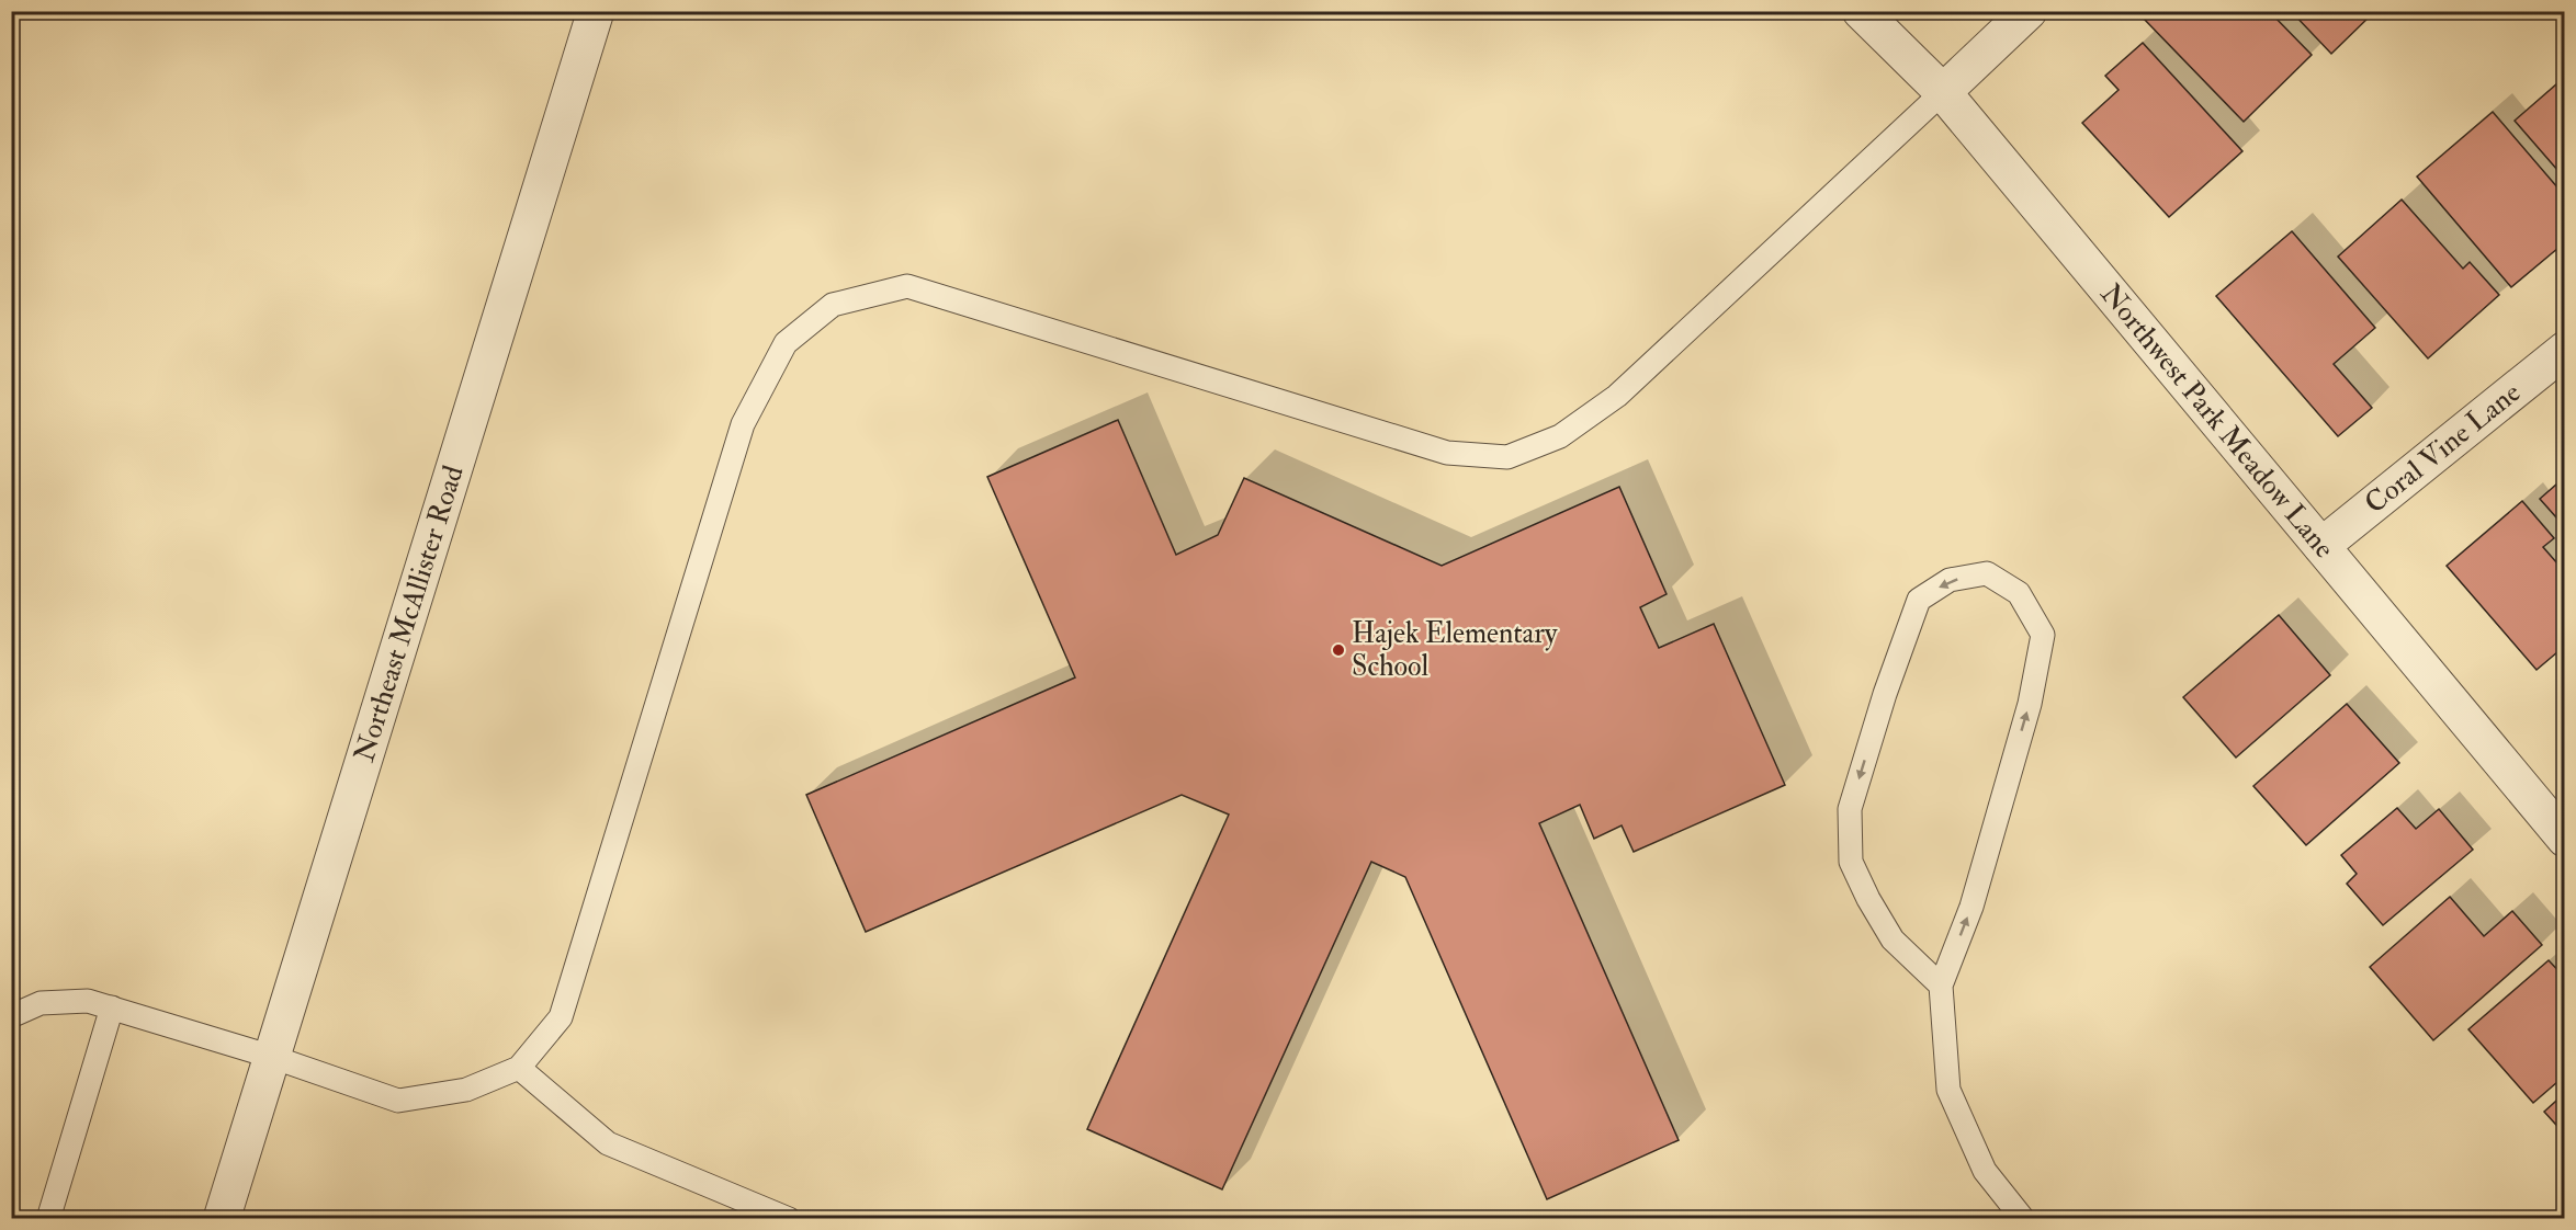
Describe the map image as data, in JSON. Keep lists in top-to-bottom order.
{
  "streets": {
    "street": ["Northwest Park Meadow Lane", "Coral Vine Lane", "Northeast McAllister Road"]
  },
  "crossings": [
    ["Northwest Park Meadow Lane", "Coral Vine Lane"]
  ],
  "places": ["Hajek Elementary School"]
}
